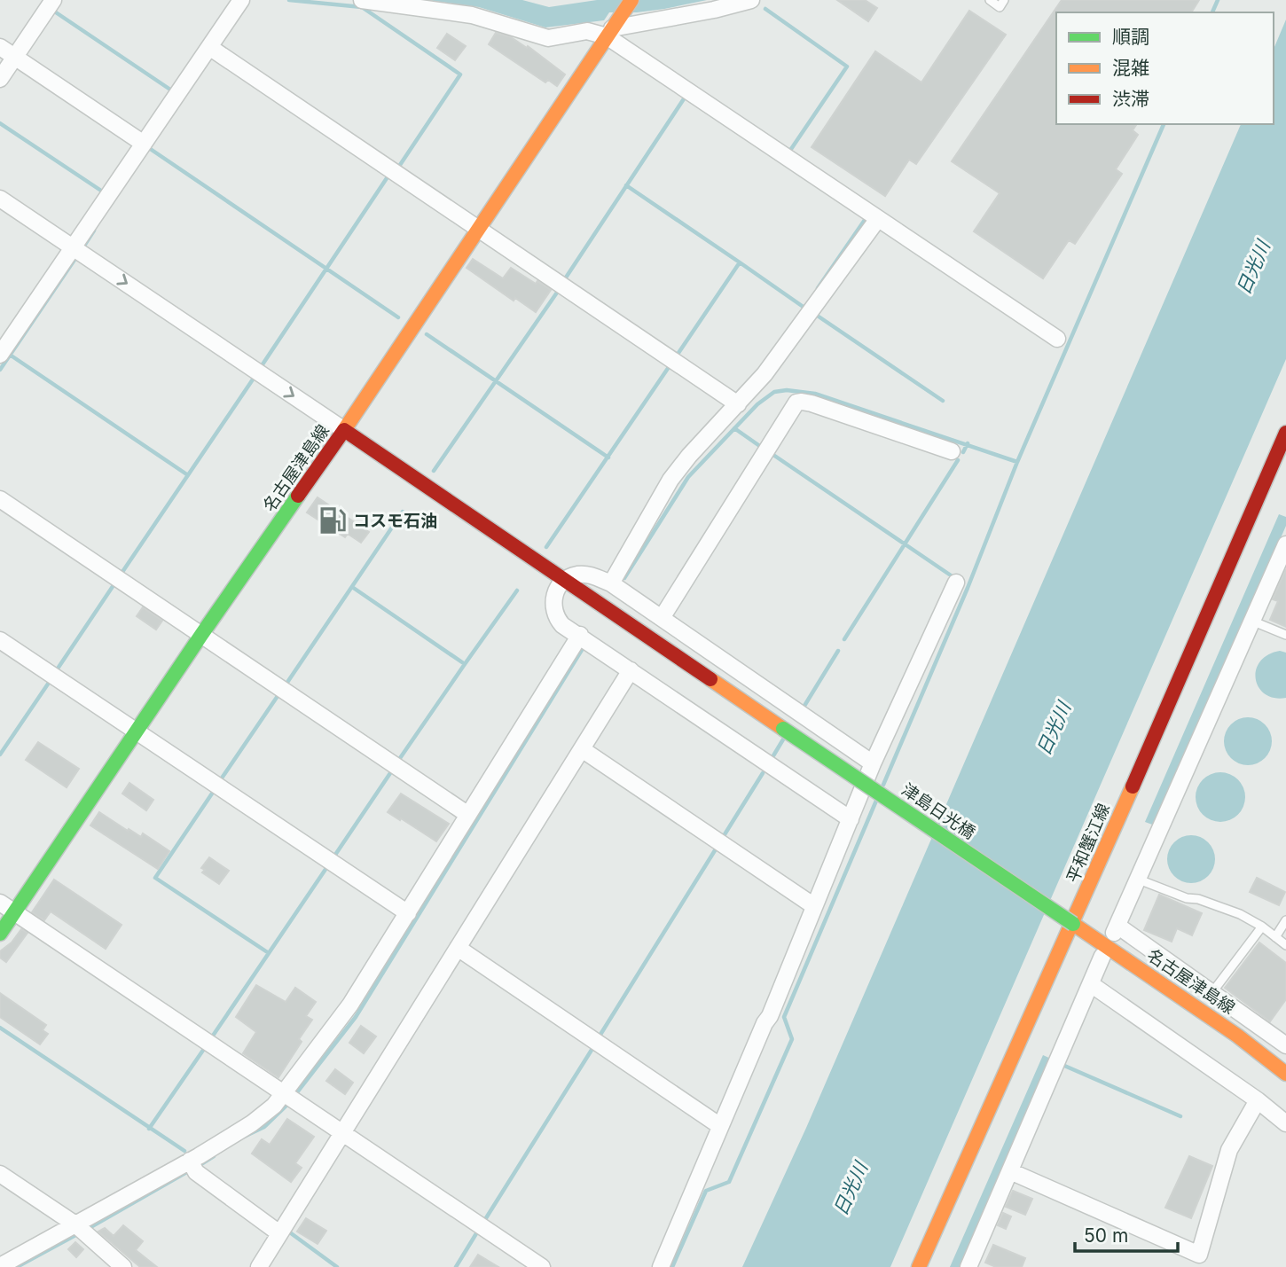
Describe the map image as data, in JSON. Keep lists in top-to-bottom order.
{
  "streets": {
    "main road": ["名古屋津島線", "津島日光橋", "平和蟹江線"]
  },
  "crossings": [
    ["名古屋津島線", "津島日光橋"],
    ["名古屋津島線", "平和蟹江線"],
    ["津島日光橋", "平和蟹江線"]
  ],
  "water": ["日光川"],
  "places": {
    "fuel station": ["コスモ石油"]
  },
  "legend": ["順調", "混雑", "渋滞"],
  "scale_bar": "50 m"
}
